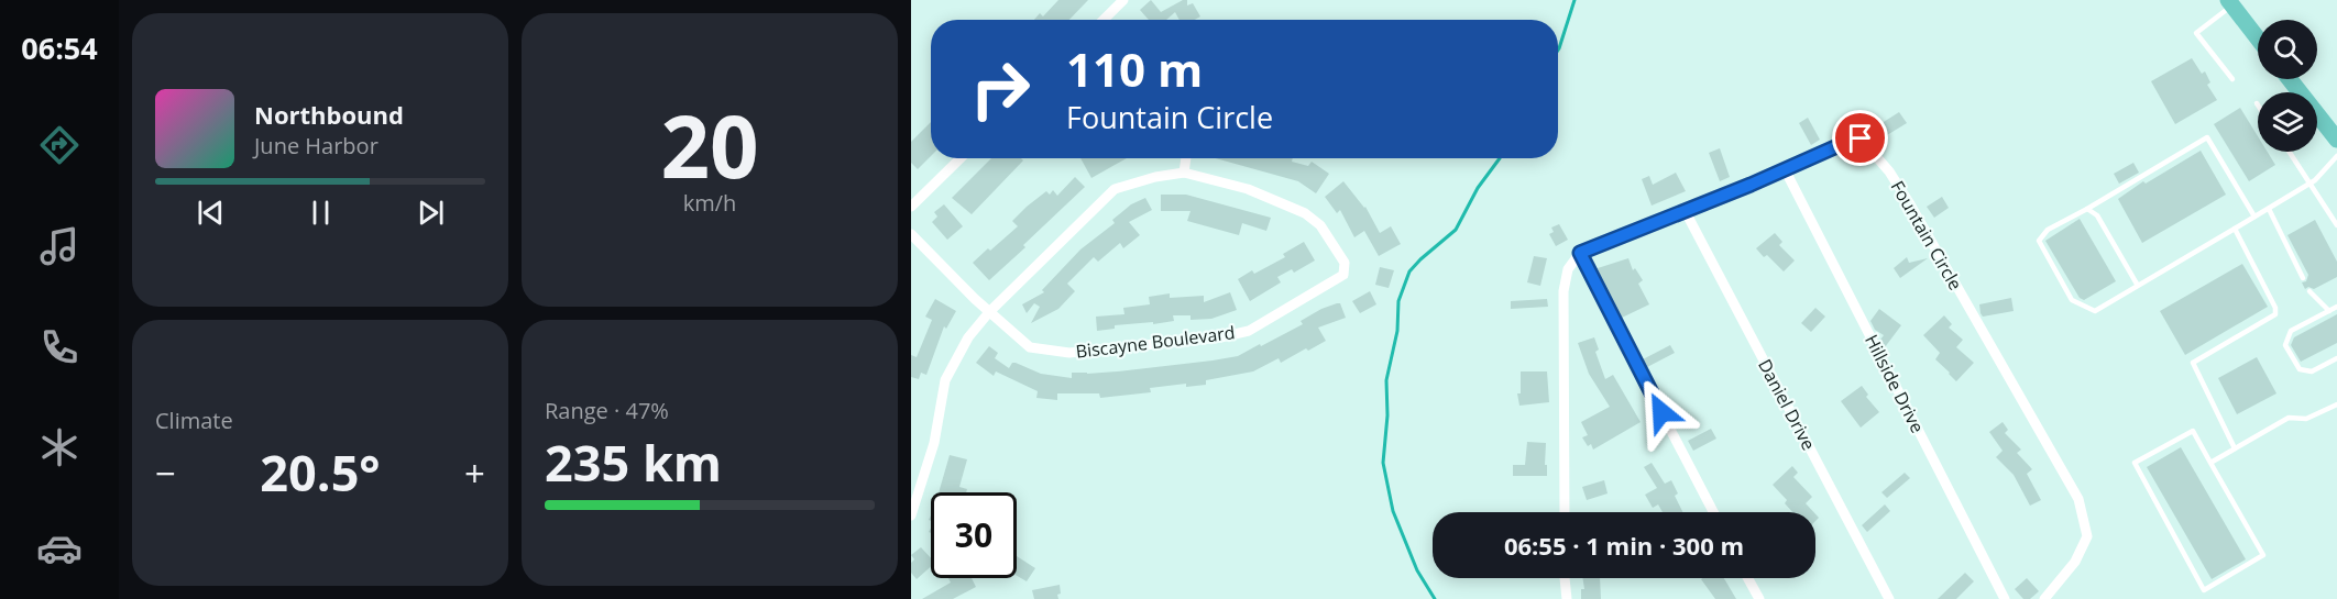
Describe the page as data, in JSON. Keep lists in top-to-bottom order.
{
  "streets": {
    "street": [
      "Fountain Circle",
      "Biscayne Boulevard",
      "Hillside Drive",
      "Daniel Drive"
    ]
  },
  "crossings": [
    ["Fountain Circle", "Hillside Drive"],
    ["Fountain Circle", "Daniel Drive"]
  ],
  "page": {
    "tabs": "06:54",
    "tile": [
      ["20", "km/h"],
      "Climate",
      ["Range · 47%", "235 km"]
    ],
    "turn": ["110 m", "Fountain Circle"],
    "song": ["Northbound", "June Harbor"],
    "heat": ["−", "20.5°", "+"],
    "limit": "30",
    "trip": "06:55 · 1 min · 300 m"
  }
}
